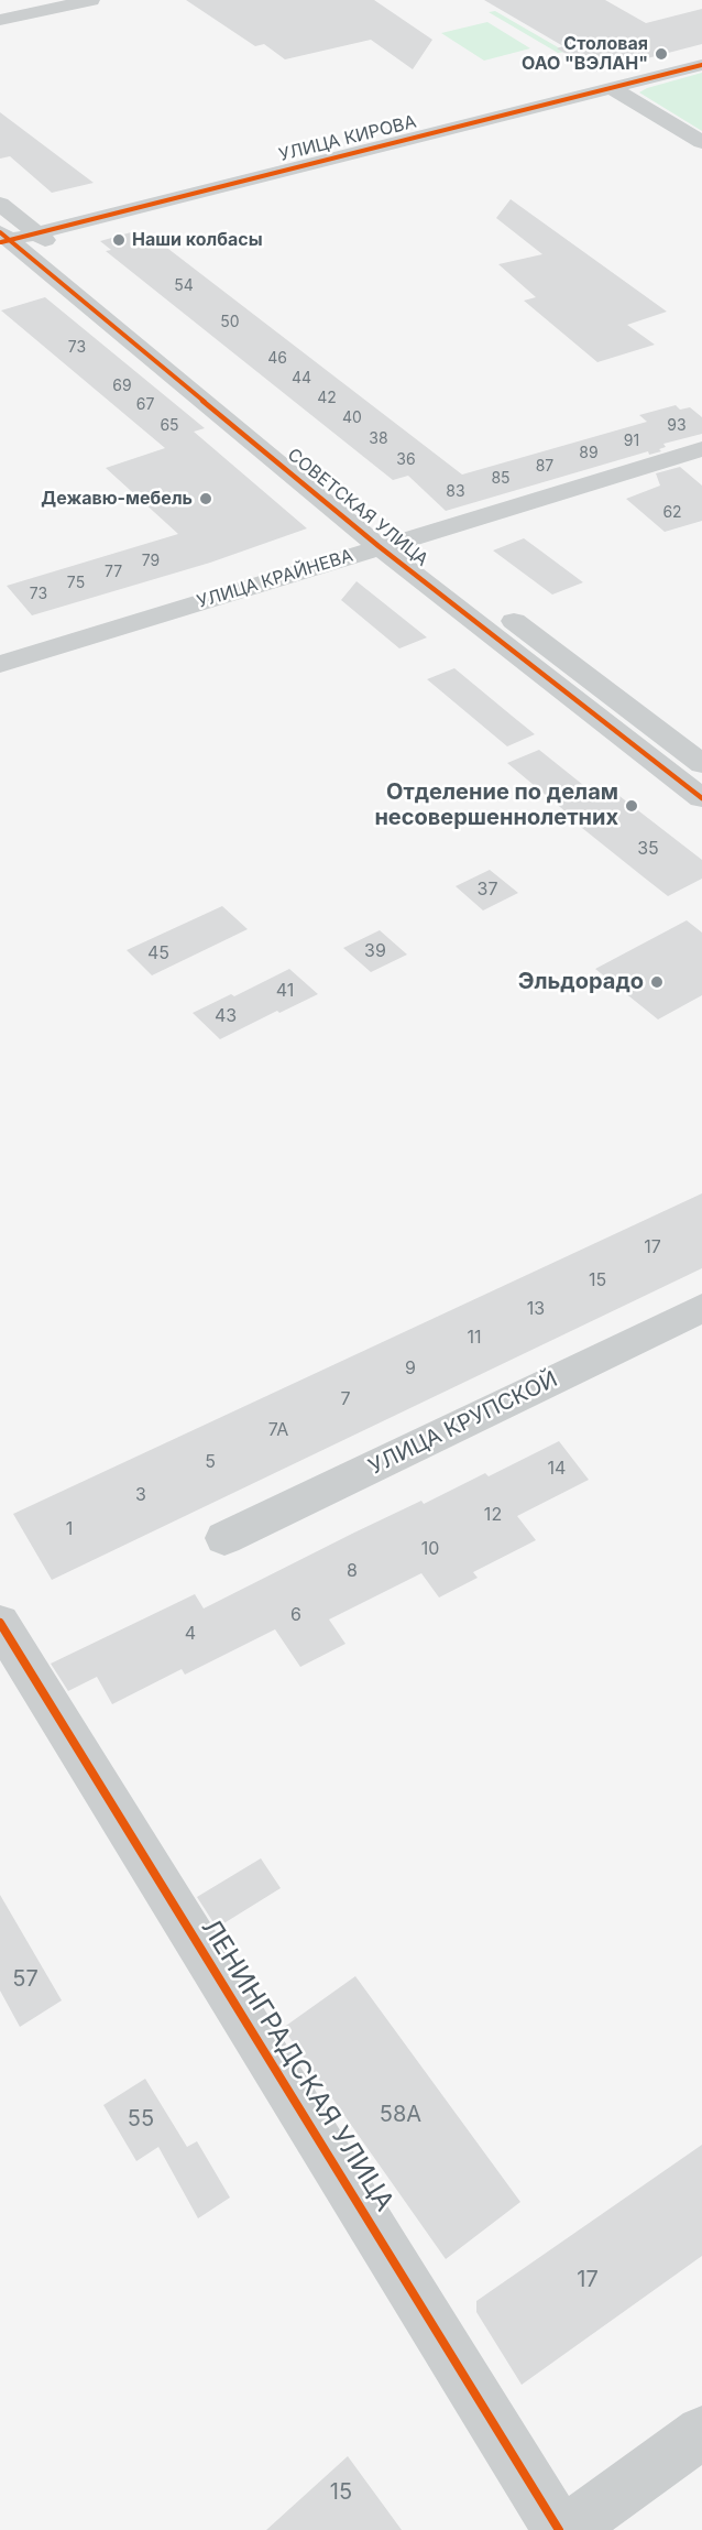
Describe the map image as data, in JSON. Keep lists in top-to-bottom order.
{
  "streets": {
    "street": [
      "УЛИЦА КИРОВА",
      "СОВЕТСКАЯ УЛИЦА",
      "УЛИЦА КРАЙНЕВА",
      "УЛИЦА КРУПСКОЙ",
      "ЛЕНИНГРАДСКАЯ УЛИЦА"
    ]
  },
  "crossings": [
    ["УЛИЦА КИРОВА", "СОВЕТСКАЯ УЛИЦА"],
    ["СОВЕТСКАЯ УЛИЦА", "УЛИЦА КРАЙНЕВА"]
  ],
  "places": [
    "Столовая ОАО \"ВЭЛАН\"",
    "Наши колбасы",
    "Дежавю-мебель",
    "Отделение по делам несовершеннолетних",
    "Эльдорадо"
  ],
  "house_numbers": [
    "54",
    "50",
    "73",
    "46",
    "44",
    "69",
    "42",
    "67",
    "40",
    "65",
    "93",
    "38",
    "91",
    "89",
    "36",
    "87",
    "85",
    "83",
    "62",
    "79",
    "77",
    "75",
    "73",
    "35",
    "37",
    "39",
    "45",
    "41",
    "43",
    "17",
    "15",
    "13",
    "11",
    "9",
    "7",
    "7А",
    "5",
    "14",
    "3",
    "12",
    "1",
    "10",
    "8",
    "6",
    "4",
    "57",
    "58А",
    "55",
    "17",
    "15"
  ]
}
